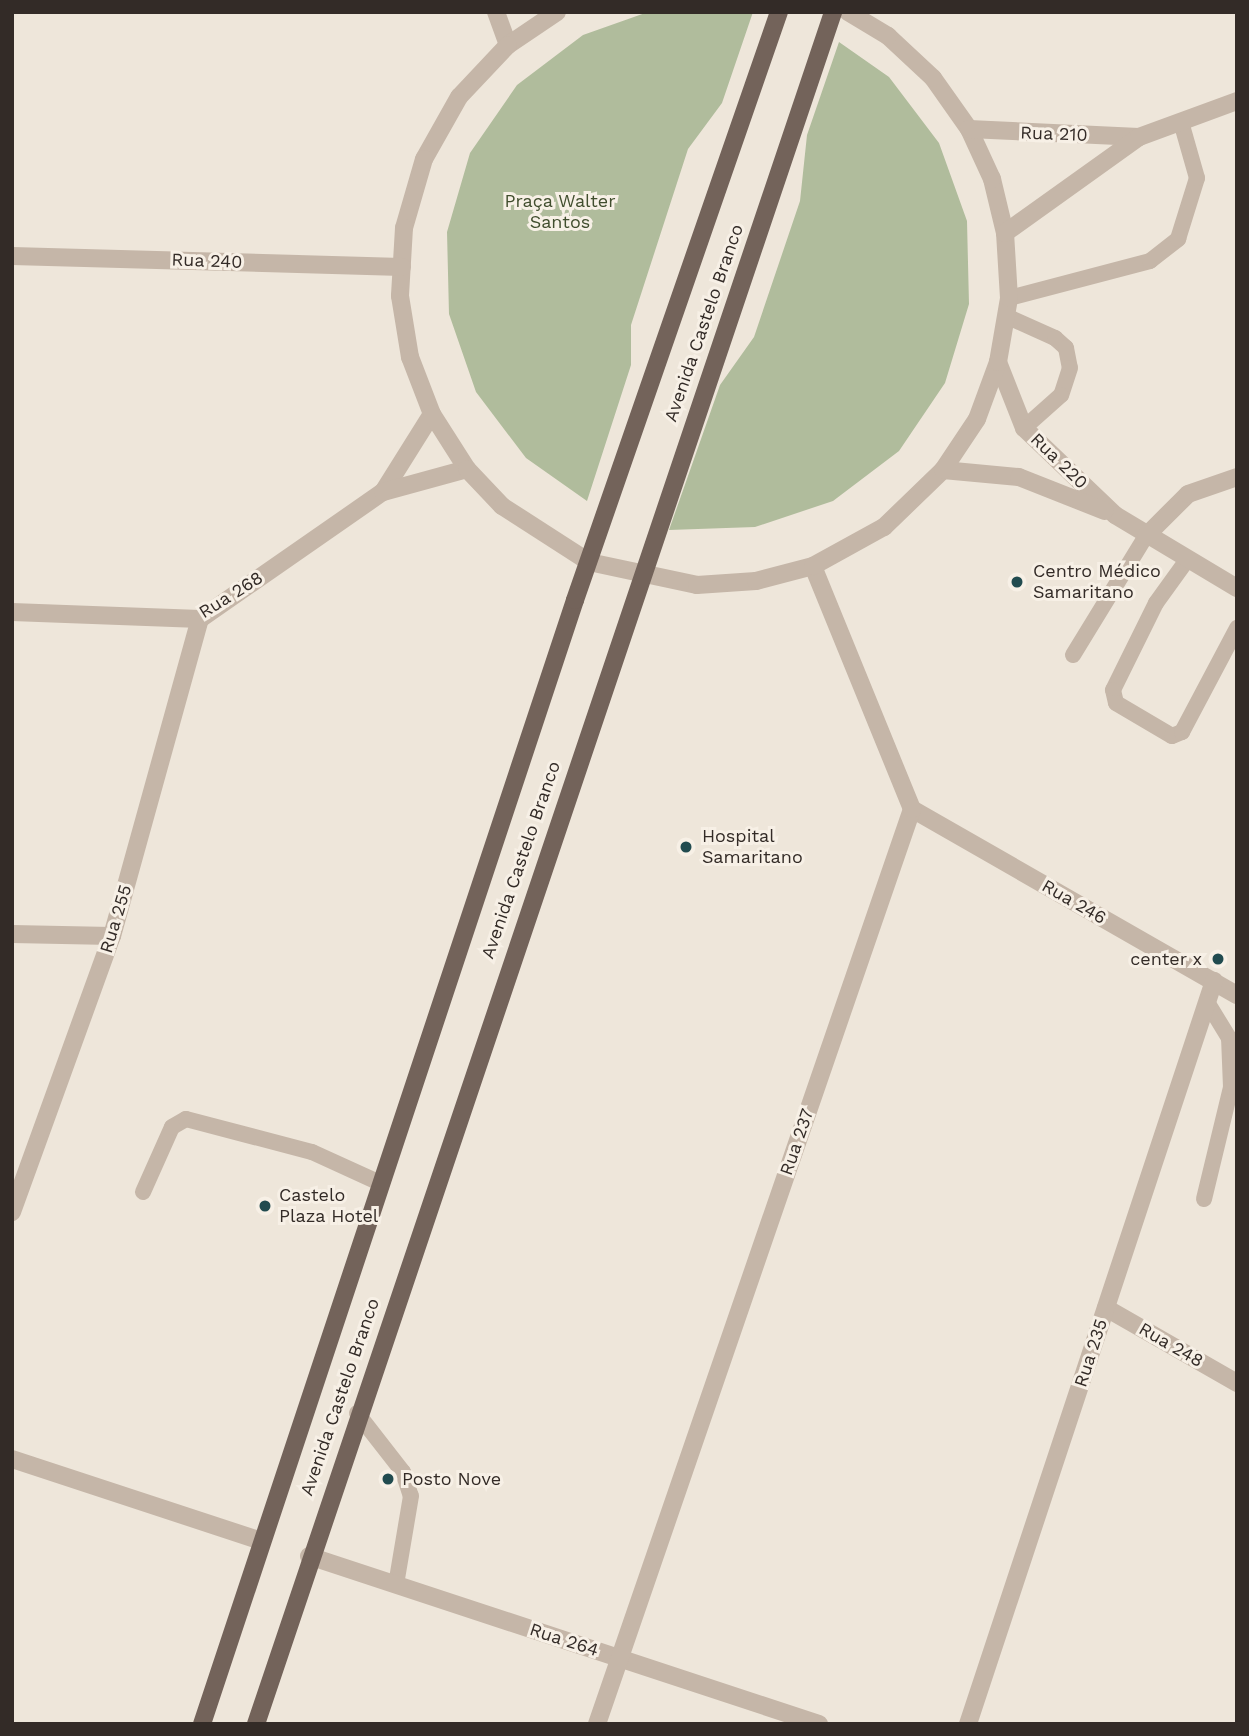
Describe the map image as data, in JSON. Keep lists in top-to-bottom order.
{
  "streets": {
    "main road": ["Avenida Castelo Branco"],
    "street": [
      "Rua 210",
      "Rua 240",
      "Rua 220",
      "Rua 268",
      "Rua 246",
      "Rua 255",
      "Rua 237",
      "Rua 248",
      "Rua 235",
      "Rua 264"
    ]
  },
  "crossings": [
    ["Avenida Castelo Branco", "Rua 264"],
    ["Rua 268", "Rua 255"],
    ["Rua 246", "Rua 237"],
    ["Rua 246", "Rua 235"],
    ["Rua 237", "Rua 264"],
    ["Rua 248", "Rua 235"]
  ],
  "parks": ["Praça Walter Santos"],
  "places": [
    "Centro Médico Samaritano",
    "Hospital Samaritano",
    "center x",
    "Castelo Plaza Hotel",
    "Posto Nove"
  ]
}
